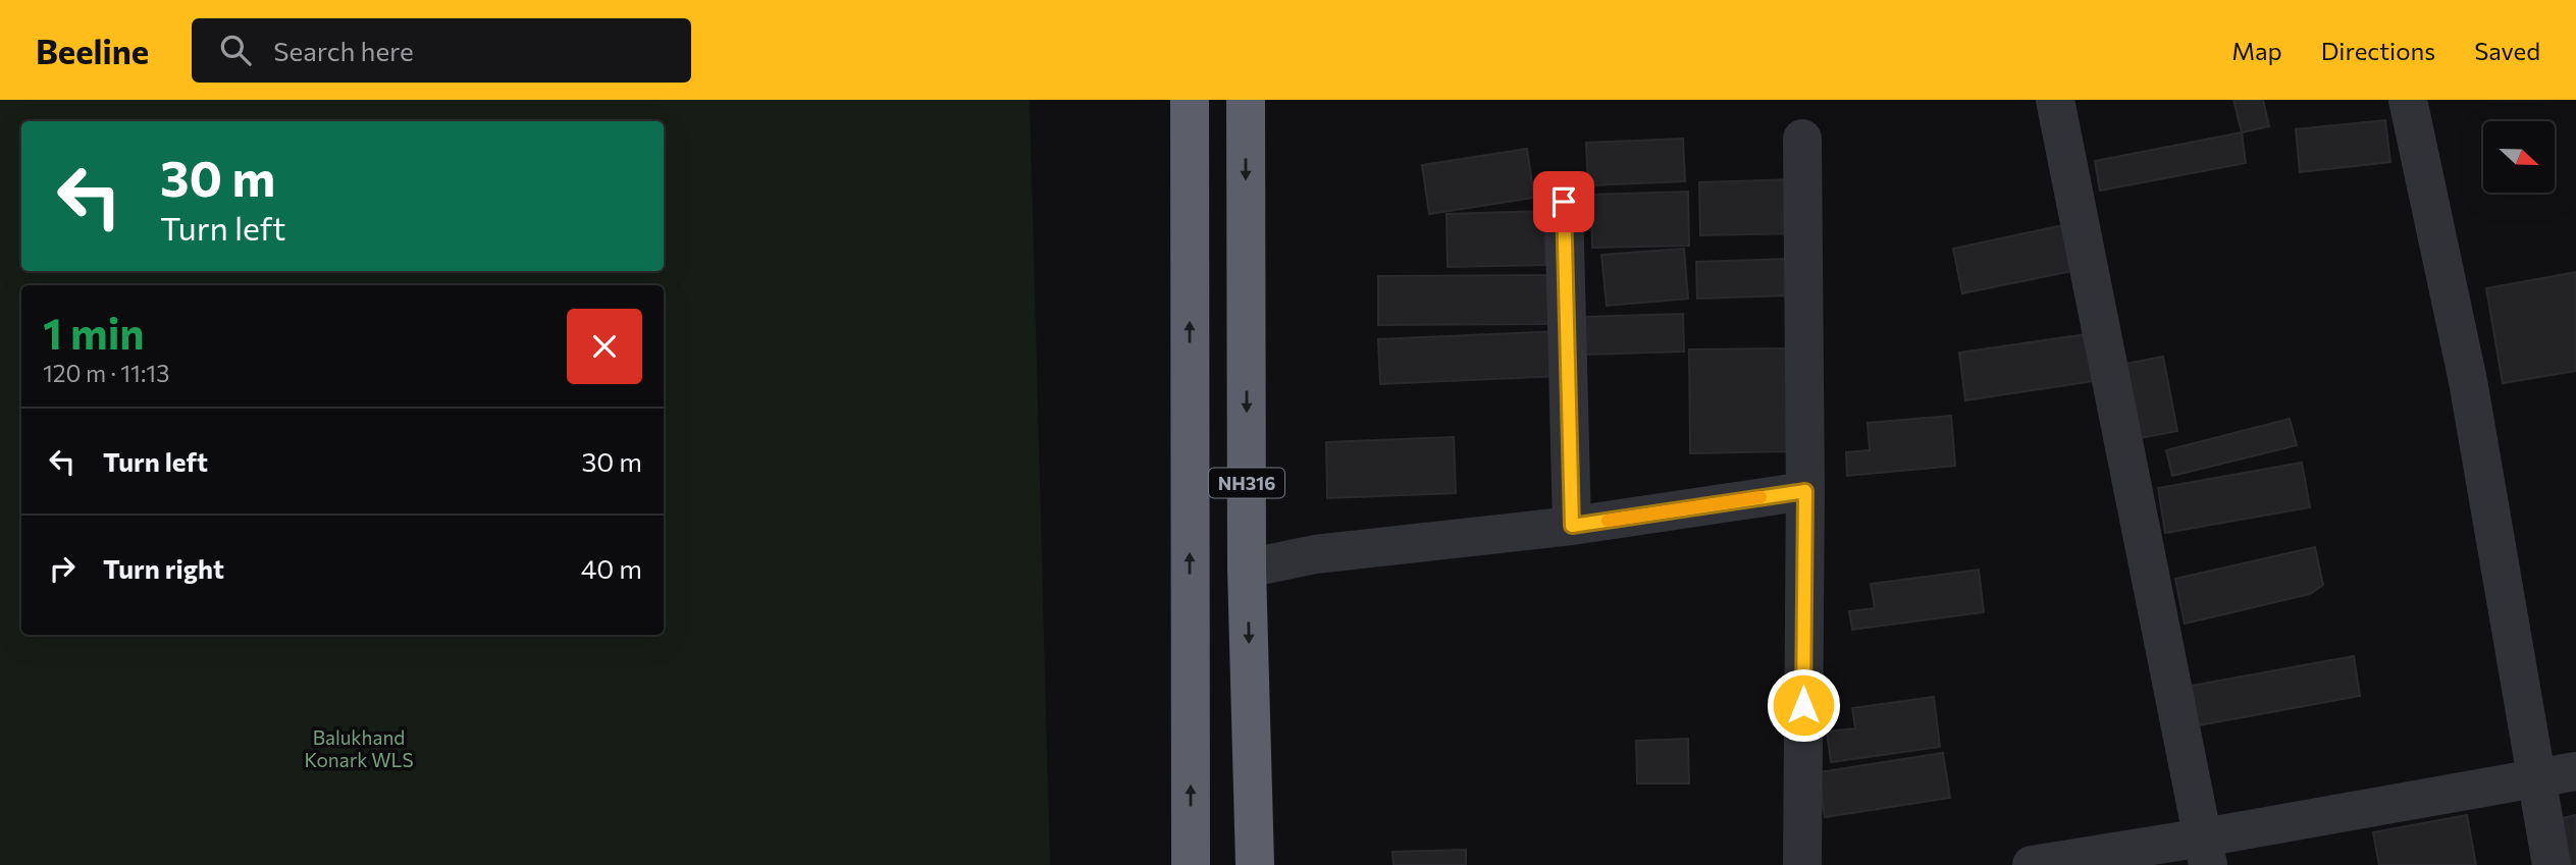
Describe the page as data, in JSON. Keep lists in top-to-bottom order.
{
  "streets": {
    "highway": ["NH316"]
  },
  "parks": ["Balukhand Konark WLS"],
  "north": "right",
  "page": {
    "header": "Beeline",
    "search": "Search here",
    "nav": ["Map", "Directions", "Saved"],
    "turn": ["30 m", "Turn left"],
    "heading": ["1 min", "120 m · 11:13"],
    "list": [
      {
        "name": "Turn left",
        "value": "30 m"
      },
      {
        "name": "Turn right",
        "value": "40 m"
      }
    ]
  }
}
